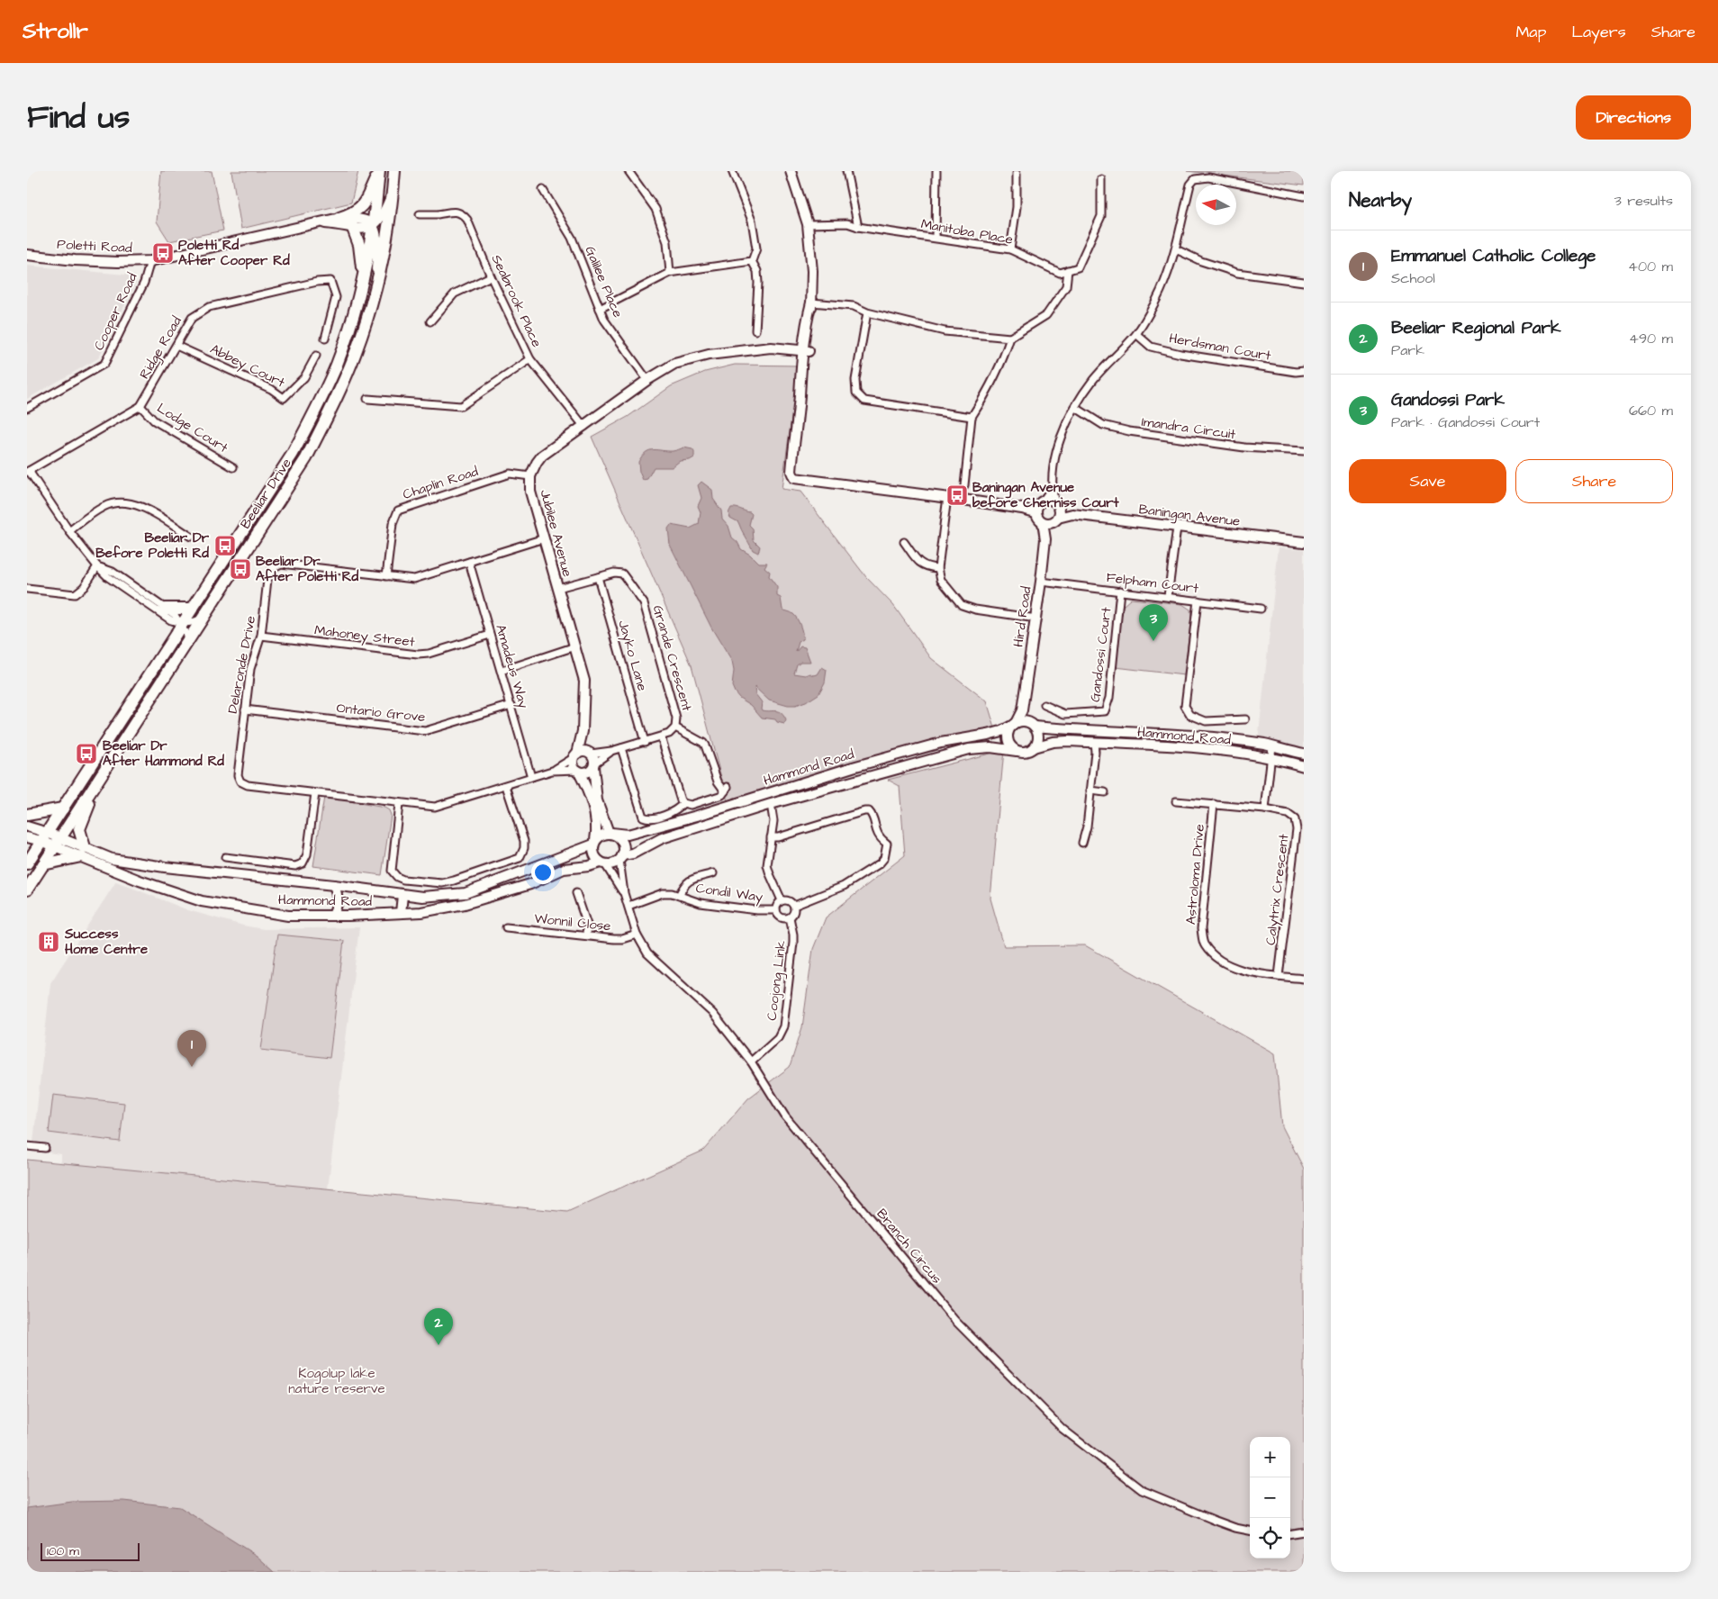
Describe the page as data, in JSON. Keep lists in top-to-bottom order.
{
  "streets": {
    "highway": ["Beeliar Drive"],
    "main road": [
      "Poletti Road",
      "Baningan Avenue",
      "Jubilee Avenue",
      "Hird Road",
      "Hammond Road"
    ],
    "street": [
      "Manitoba Place",
      "Galilee Place",
      "Seabrook Place",
      "Cooper Road",
      "Herdsman Court",
      "Ridge Road",
      "Abbey Court",
      "Lodge Court",
      "Imandra Circuit",
      "Chaplin Road",
      "Felpham Court",
      "Mahoney Street",
      "Gandossi Court",
      "Jayko Lane",
      "Grande Crescent",
      "Delaronde Drive",
      "Amadeus Way",
      "Ontario Grove",
      "Astroloma Drive",
      "Calytrix Crescent",
      "Condil Way",
      "Wonnil Close",
      "Coojong Link",
      "Branch Circus"
    ]
  },
  "crossings": [
    ["Poletti Road", "Cooper Road"],
    ["Poletti Road", "Beeliar Drive"],
    ["Galilee Place", "Jubilee Avenue"],
    ["Seabrook Place", "Jubilee Avenue"],
    ["Ridge Road", "Abbey Court"],
    ["Ridge Road", "Lodge Court"],
    ["Chaplin Road", "Jubilee Avenue"],
    ["Chaplin Road", "Delaronde Drive"],
    ["Beeliar Drive", "Hammond Road"],
    ["Baningan Avenue", "Hird Road"],
    ["Jubilee Avenue", "Grande Crescent"],
    ["Jubilee Avenue", "Delaronde Drive"],
    ["Felpham Court", "Hird Road"],
    ["Felpham Court", "Gandossi Court"],
    ["Hird Road", "Hammond Road"],
    ["Mahoney Street", "Delaronde Drive"],
    ["Mahoney Street", "Amadeus Way"],
    ["Jayko Lane", "Grande Crescent"],
    ["Grande Crescent", "Delaronde Drive"],
    ["Delaronde Drive", "Amadeus Way"],
    ["Delaronde Drive", "Ontario Grove"],
    ["Amadeus Way", "Ontario Grove"],
    ["Hammond Road", "Branch Circus"],
    ["Astroloma Drive", "Calytrix Crescent"],
    ["Condil Way", "Coojong Link"],
    ["Condil Way", "Branch Circus"],
    ["Wonnil Close", "Branch Circus"],
    ["Coojong Link", "Branch Circus"]
  ],
  "parks": ["Kogolup lake nature reserve"],
  "places": {
    "bus stop": [
      "Poletti Rd After Cooper Rd",
      "Baningan Avenue before Cherniss Court",
      "Beeliar Dr Before Poletti Rd",
      "Beeliar Dr After Poletti Rd",
      "Beeliar Dr After Hammond Rd"
    ],
    "building": ["Success Home Centre"]
  },
  "scale_bar": "100 m",
  "north": "left",
  "page": {
    "header": "Strollr",
    "nav": ["Map", "Layers", "Share"],
    "title": "Find us",
    "buttons": [
      "Directions",
      ["Save", "Share"]
    ],
    "heading": ["Nearby", "3 results"],
    "list": [
      {
        "mark": "1",
        "name": "Emmanuel Catholic College",
        "note": "School",
        "value": "400 m"
      },
      {
        "mark": "2",
        "name": "Beeliar Regional Park",
        "note": "Park",
        "value": "490 m"
      },
      {
        "mark": "3",
        "name": "Gandossi Park",
        "note": "Park · Gandossi Court",
        "value": "660 m"
      }
    ],
    "pins": ["3", "1", "2"],
    "map_buttons": ["+", "−"],
    "scale": "100 m"
  }
}
